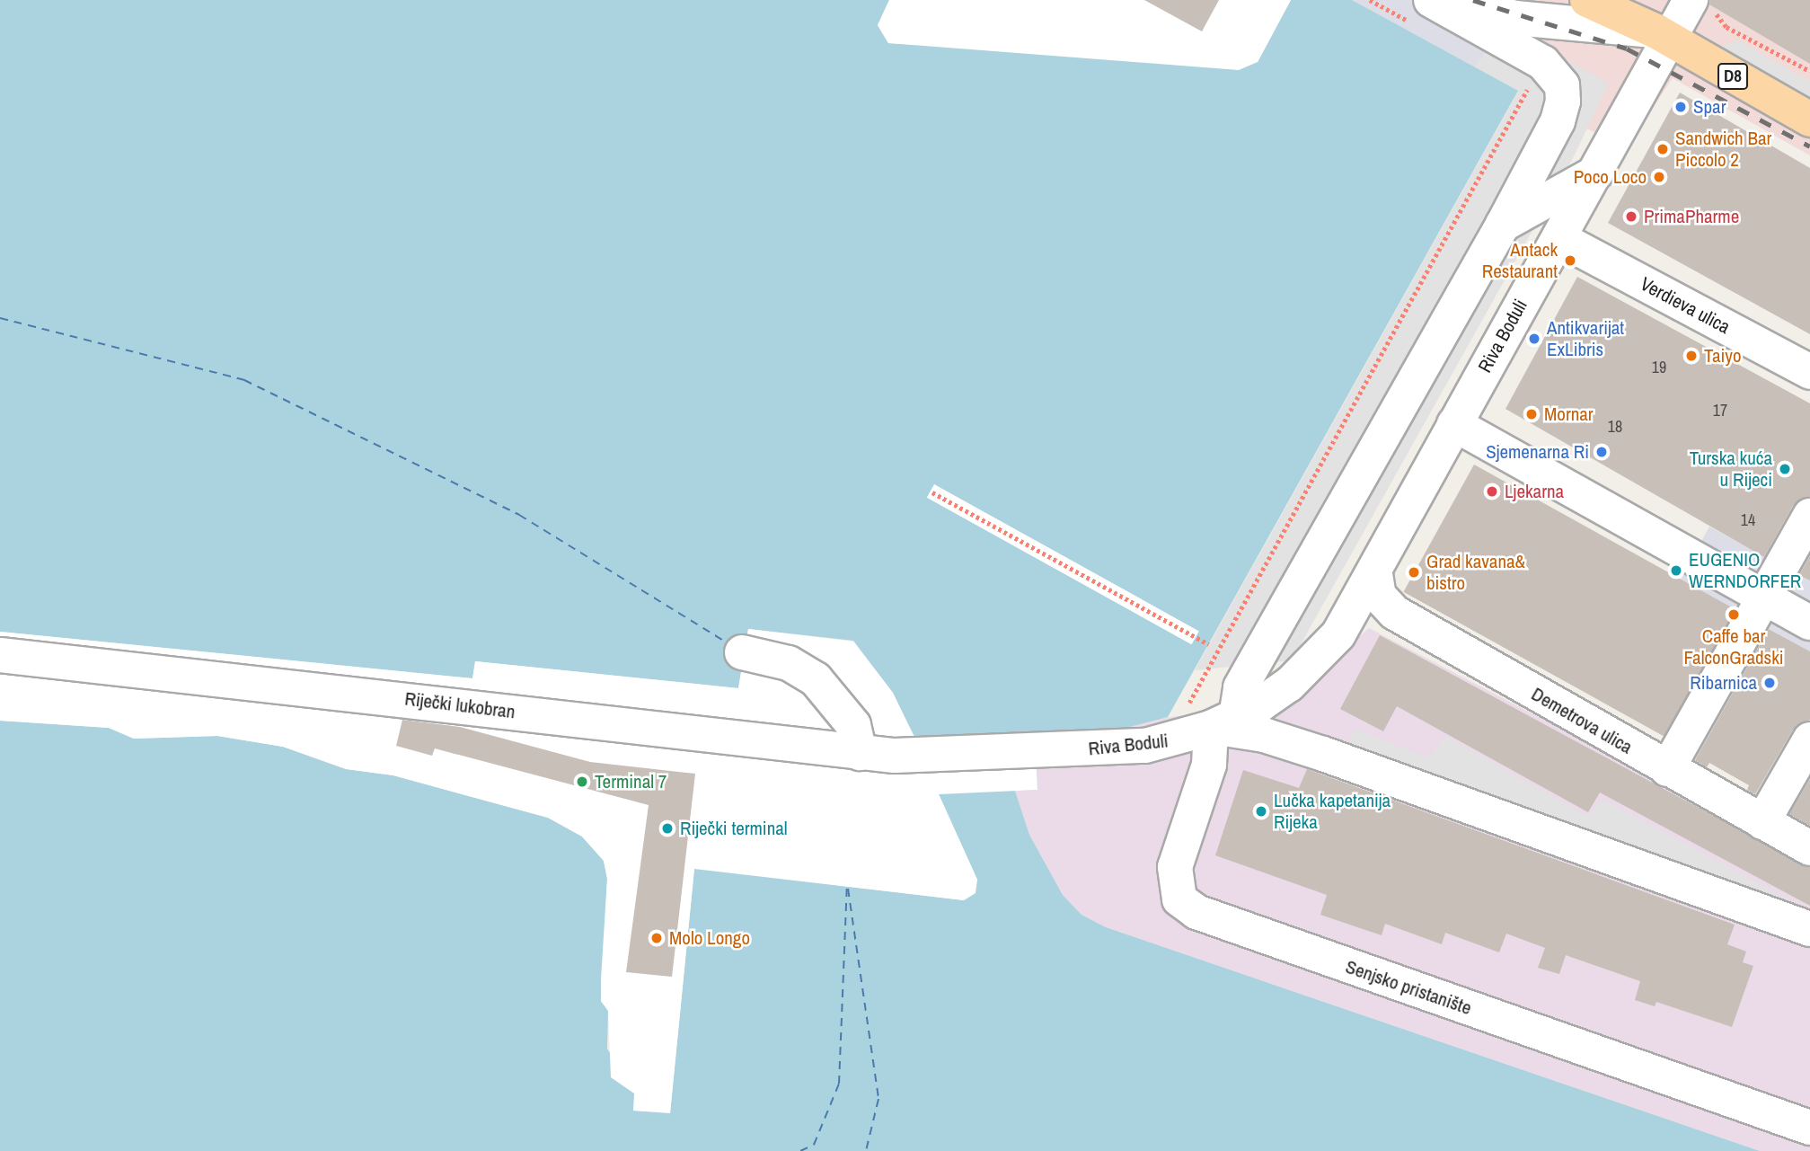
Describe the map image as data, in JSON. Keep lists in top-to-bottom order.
{
  "streets": {
    "main road": ["D8"],
    "street": [
      "Verdieva ulica",
      "Riva Boduli",
      "Riječki lukobran",
      "Demetrova ulica",
      "Senjsko pristanište"
    ]
  },
  "crossings": [
    ["D8", "Riva Boduli"],
    ["Verdieva ulica", "Riva Boduli"],
    ["Riva Boduli", "Riječki lukobran"],
    ["Riva Boduli", "Demetrova ulica"],
    ["Riva Boduli", "Senjsko pristanište"]
  ],
  "places": [
    "Spar",
    "Sandwich Bar Piccolo 2",
    "Poco Loco",
    "PrimaPharme",
    "Antack Restaurant",
    "Antikvarijat ExLibris",
    "Taiyo",
    "Mornar",
    "Sjemenarna Ri",
    "Turska kuća u Rijeci",
    "Ljekarna",
    "EUGENIO WERNDORFER",
    "Grad kavana& bistro",
    "Caffe bar FalconGradski",
    "Ribarnica",
    "Terminal 7",
    "Lučka kapetanija Rijeka",
    "Riječki terminal",
    "Molo Longo"
  ],
  "house_numbers": [
    "19",
    "17",
    "18",
    "14"
  ]
}
